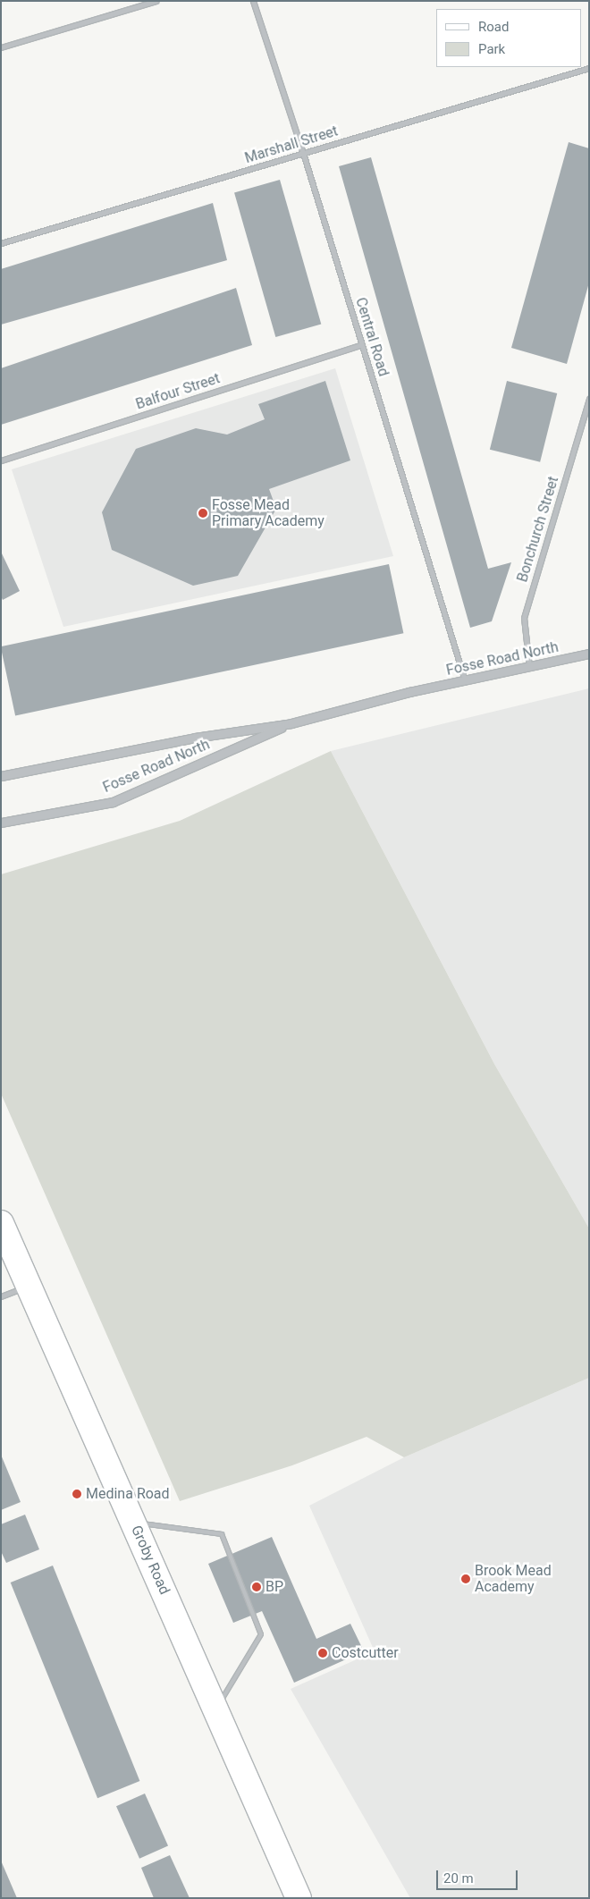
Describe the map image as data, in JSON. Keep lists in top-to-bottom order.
{
  "streets": {
    "main road": ["Groby Road"],
    "street": [
      "Marshall Street",
      "Central Road",
      "Balfour Street",
      "Bonchurch Street",
      "Fosse Road North"
    ]
  },
  "crossings": [
    ["Marshall Street", "Central Road"],
    ["Central Road", "Balfour Street"],
    ["Central Road", "Fosse Road North"],
    ["Bonchurch Street", "Fosse Road North"]
  ],
  "places": [
    "Fosse Mead Primary Academy",
    "Medina Road",
    "Brook Mead Academy",
    "BP",
    "Costcutter"
  ],
  "legend": ["Road", "Park"],
  "scale_bar": "20 m"
}
